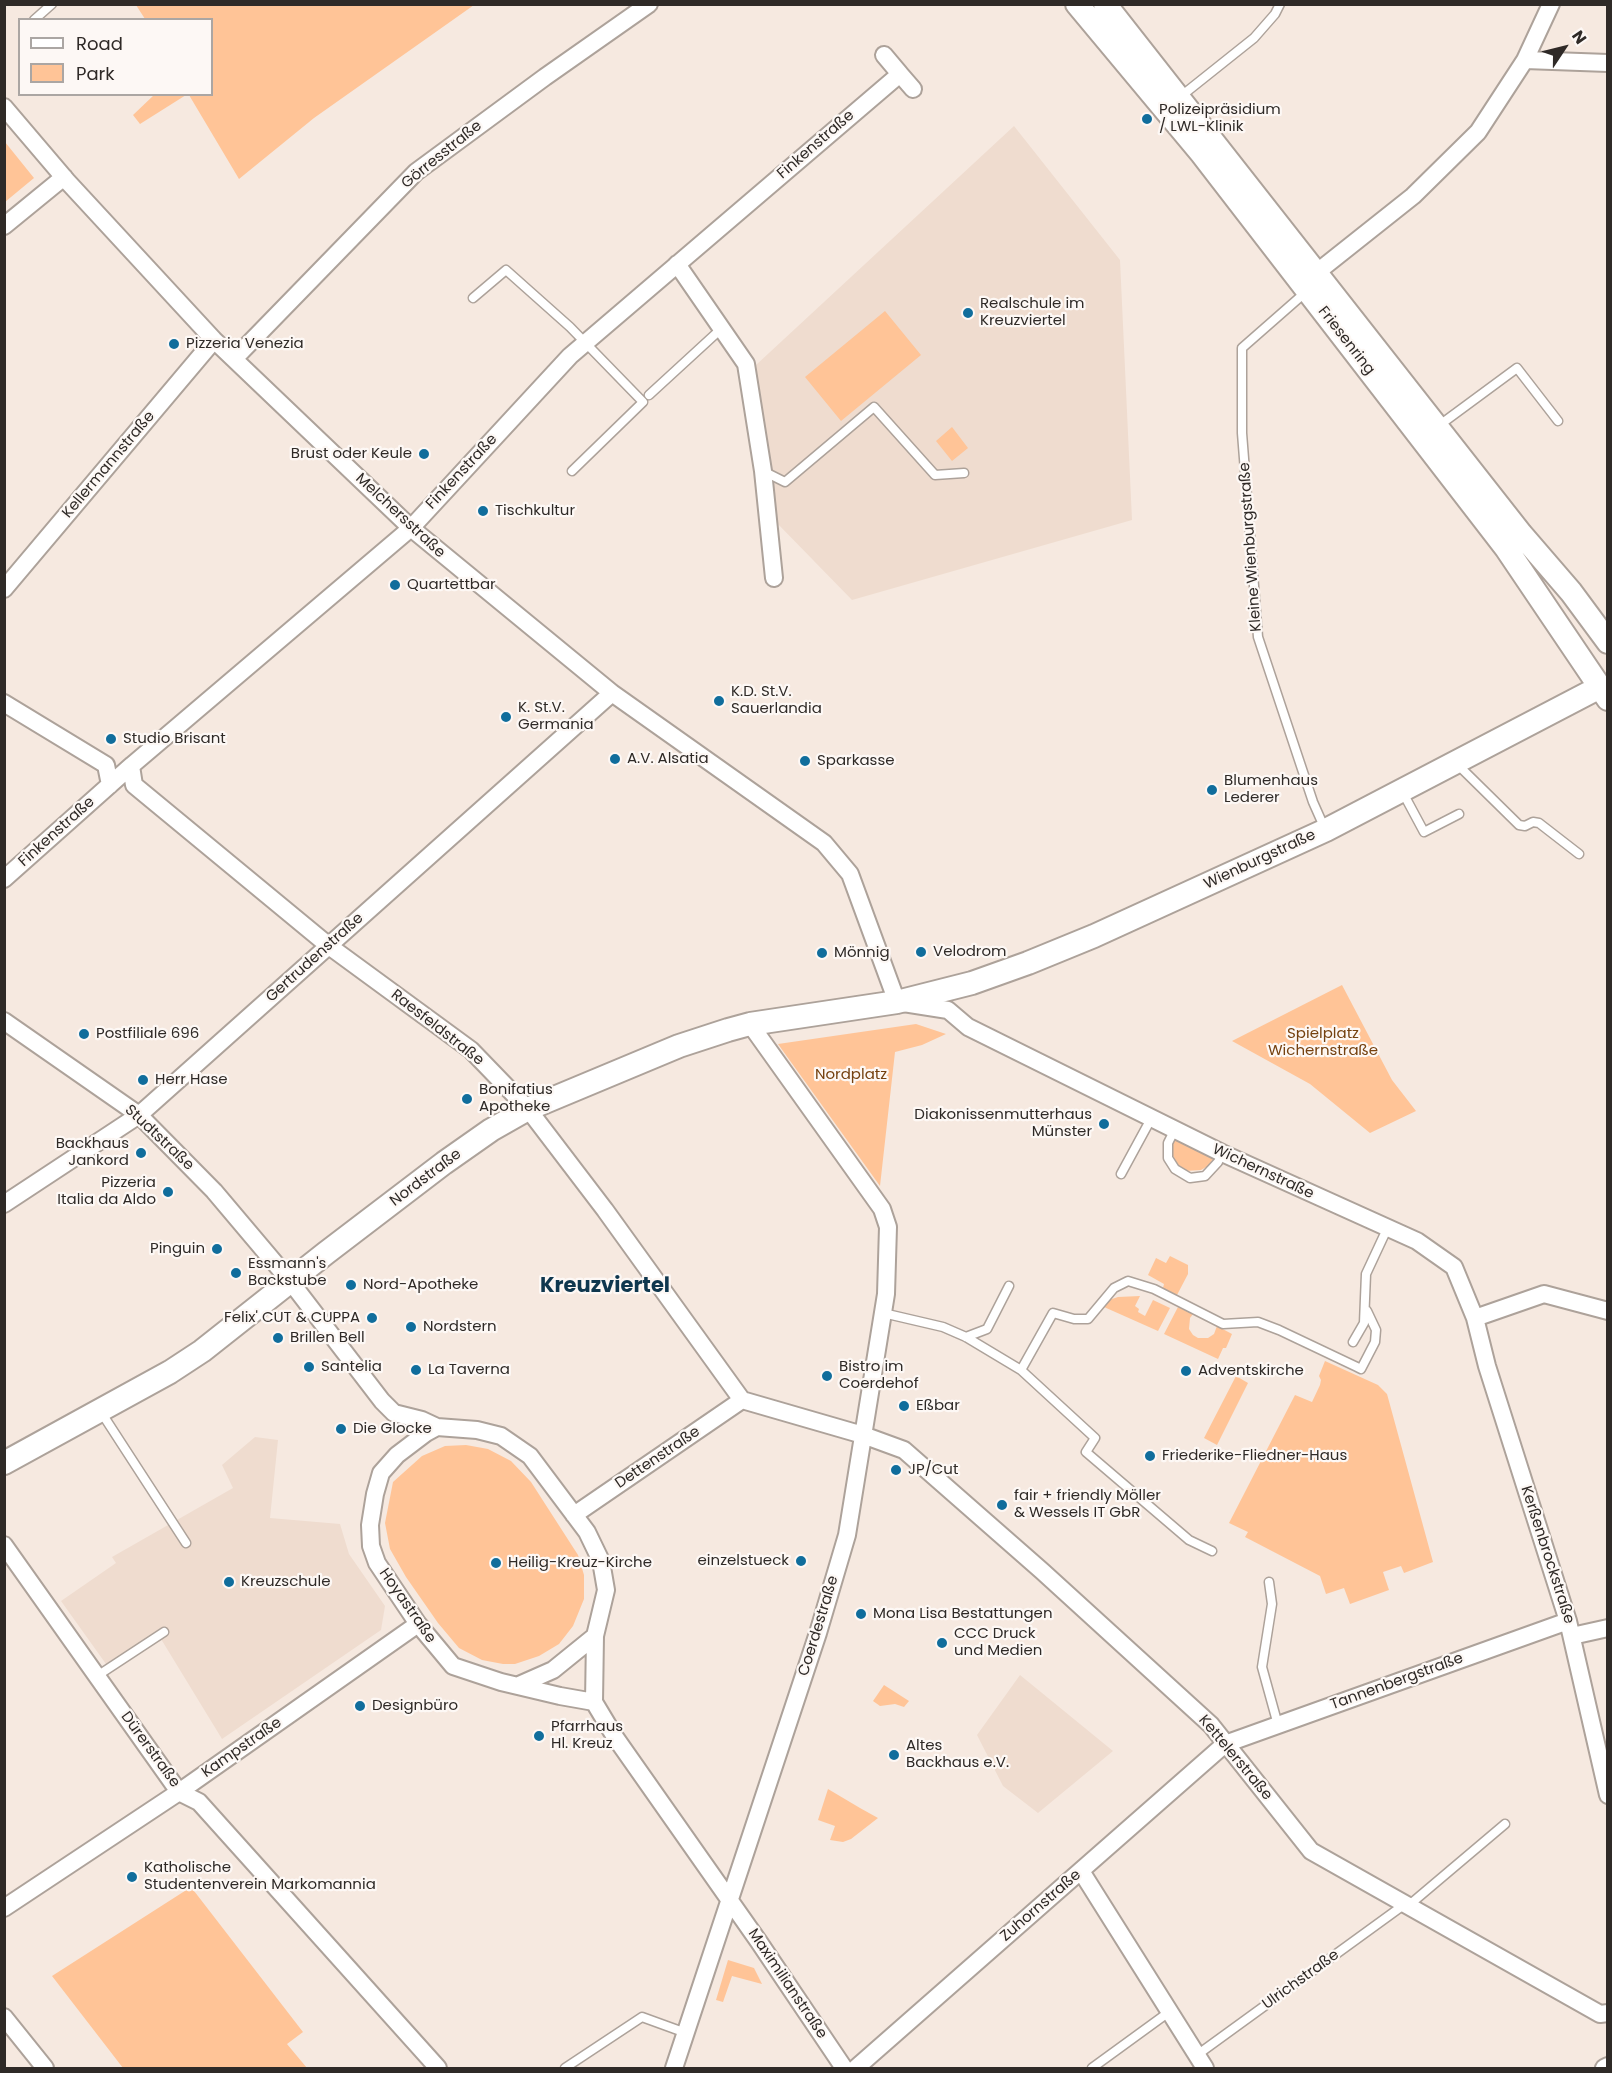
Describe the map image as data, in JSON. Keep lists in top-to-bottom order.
{
  "streets": {
    "street": [
      "Finkenstraße",
      "Görresstraße",
      "Friesenring",
      "Kellermannstraße",
      "Melchersstraße",
      "Wienburgstraße",
      "Gertrudenstraße",
      "Raesfeldstraße",
      "Studtstraße",
      "Wichernstraße",
      "Nordstraße",
      "Dettenstraße",
      "Kerßenbrockstraße",
      "Hoyastraße",
      "Coerdestraße",
      "Tannenbergstraße",
      "Kampstraße",
      "Dürerstraße",
      "Kettelerstraße",
      "Zuhornstraße",
      "Ulrichstraße",
      "Maximilianstraße"
    ],
    "lane": ["Kleine Wienburgstraße"]
  },
  "crossings": [
    ["Finkenstraße", "Melchersstraße"],
    ["Finkenstraße", "Raesfeldstraße"],
    ["Görresstraße", "Melchersstraße"],
    ["Friesenring", "Kleine Wienburgstraße"],
    ["Friesenring", "Wienburgstraße"],
    ["Kellermannstraße", "Melchersstraße"],
    ["Melchersstraße", "Wienburgstraße"],
    ["Melchersstraße", "Gertrudenstraße"],
    ["Melchersstraße", "Wichernstraße"],
    ["Melchersstraße", "Nordstraße"],
    ["Kleine Wienburgstraße", "Wienburgstraße"],
    ["Wienburgstraße", "Wichernstraße"],
    ["Wienburgstraße", "Nordstraße"],
    ["Gertrudenstraße", "Raesfeldstraße"],
    ["Gertrudenstraße", "Studtstraße"],
    ["Raesfeldstraße", "Nordstraße"],
    ["Raesfeldstraße", "Dettenstraße"],
    ["Studtstraße", "Nordstraße"],
    ["Wichernstraße", "Nordstraße"],
    ["Wichernstraße", "Kerßenbrockstraße"],
    ["Nordstraße", "Coerdestraße"],
    ["Kerßenbrockstraße", "Tannenbergstraße"],
    ["Hoyastraße", "Kampstraße"],
    ["Coerdestraße", "Kettelerstraße"],
    ["Coerdestraße", "Maximilianstraße"],
    ["Tannenbergstraße", "Kettelerstraße"],
    ["Tannenbergstraße", "Zuhornstraße"],
    ["Kampstraße", "Dürerstraße"],
    ["Kettelerstraße", "Zuhornstraße"],
    ["Kettelerstraße", "Ulrichstraße"],
    ["Zuhornstraße", "Ulrichstraße"]
  ],
  "districts": ["Kreuzviertel"],
  "parks": ["Spielplatz Wichernstraße", "Nordplatz"],
  "places": [
    "Polizeipräsidium / LWL-Klinik",
    "Realschule im Kreuzviertel",
    "Pizzeria Venezia",
    "Brust oder Keule",
    "Tischkultur",
    "Quartettbar",
    "K.D. St.V. Sauerlandia",
    "K. St.V. Germania",
    "Studio Brisant",
    "A.V. Alsatia",
    "Sparkasse",
    "Blumenhaus Lederer",
    "Velodrom",
    "Mönnig",
    "Postfiliale 696",
    "Herr Hase",
    "Bonifatius Apotheke",
    "Diakonissenmutterhaus Münster",
    "Backhaus Jankord",
    "Pizzeria Italia da Aldo",
    "Pinguin",
    "Essmann's Backstube",
    "Nord-Apotheke",
    "Felix' CUT & CUPPA",
    "Nordstern",
    "Brillen Bell",
    "Santelia",
    "La Taverna",
    "Adventskirche",
    "Bistro im Coerdehof",
    "Eßbar",
    "Die Glocke",
    "Friederike-Fliedner-Haus",
    "JP/Cut",
    "fair + friendly Möller & Wessels IT GbR",
    "einzelstueck",
    "Heilig-Kreuz-Kirche",
    "Kreuzschule",
    "Mona Lisa Bestattungen",
    "CCC Druck und Medien",
    "Designbüro",
    "Pfarrhaus Hl. Kreuz",
    "Altes Backhaus e.V.",
    "Katholische Studentenverein Markomannia"
  ],
  "legend": ["Road", "Park"],
  "north": "top right"
}
